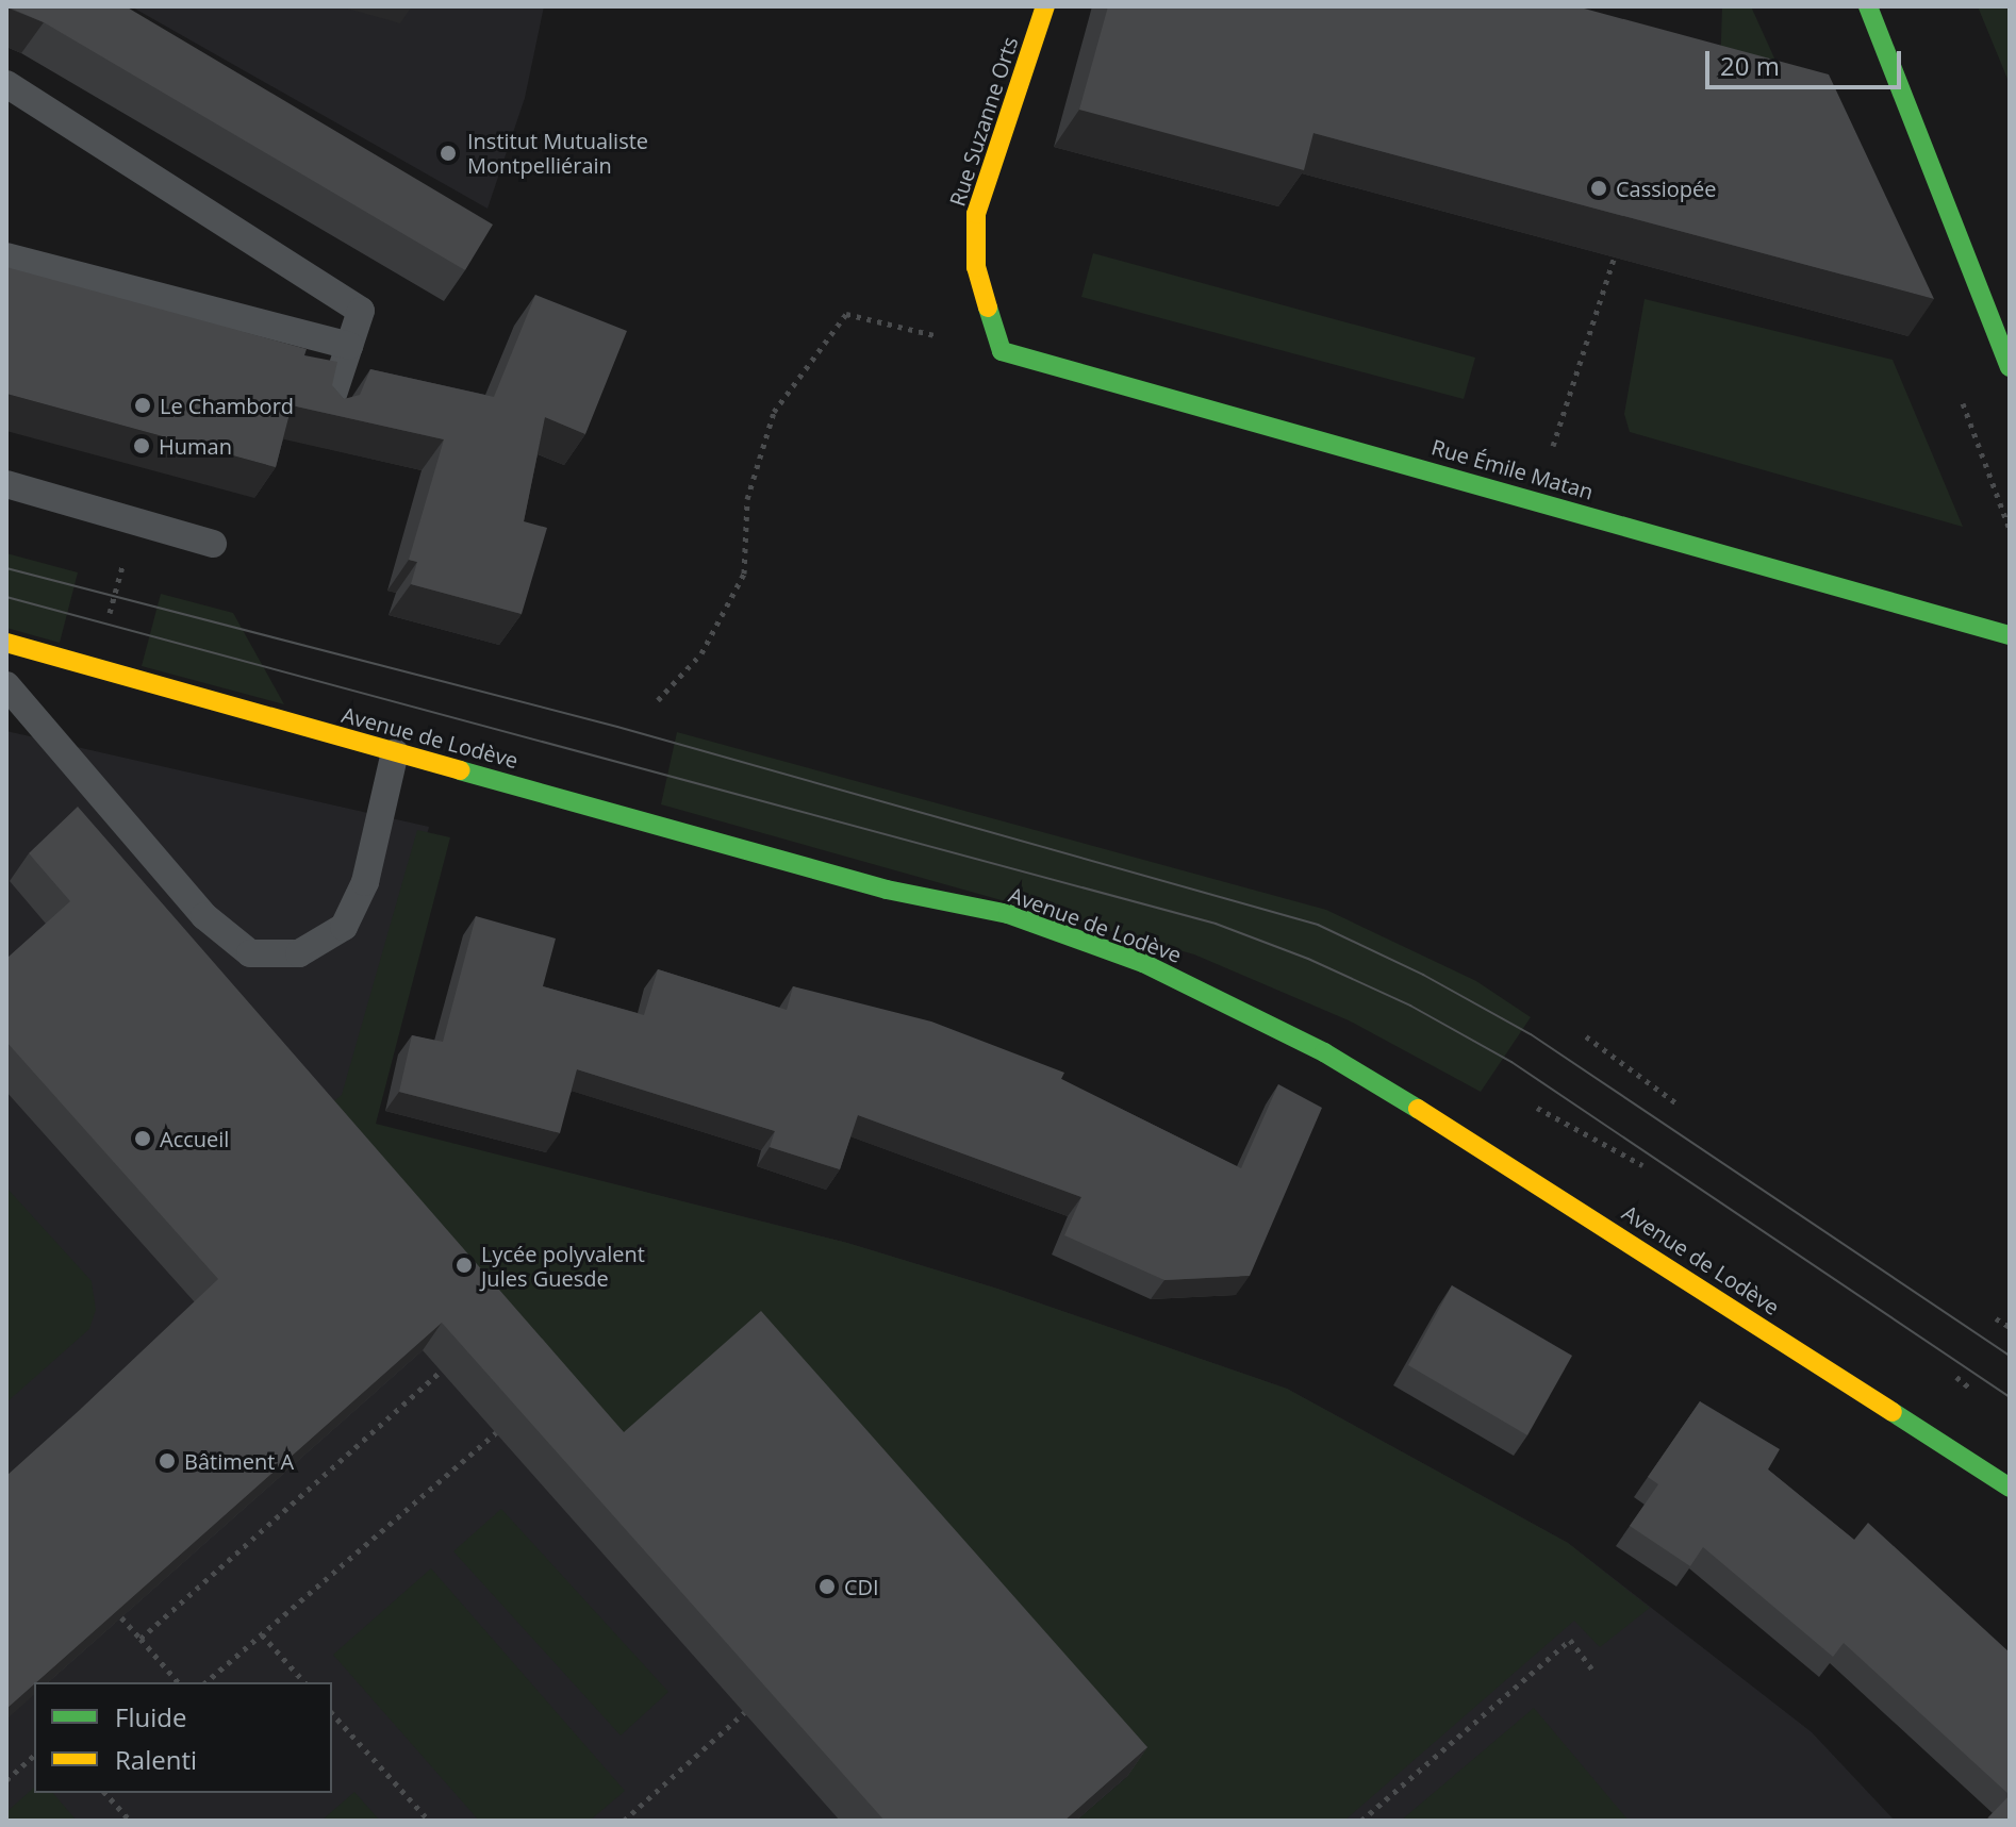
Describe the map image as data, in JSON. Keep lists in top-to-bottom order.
{
  "streets": {
    "street": ["Rue Suzanne Orts", "Rue Émile Matan", "Avenue de Lodève"]
  },
  "crossings": [
    ["Rue Suzanne Orts", "Rue Émile Matan"]
  ],
  "places": [
    "Institut Mutualiste Montpelliérain",
    "Cassiopée",
    "Le Chambord",
    "Human",
    "Accueil",
    "Lycée polyvalent Jules Guesde",
    "Bâtiment A",
    "CDI"
  ],
  "legend": ["Fluide", "Ralenti"],
  "scale_bar": "20 m"
}
